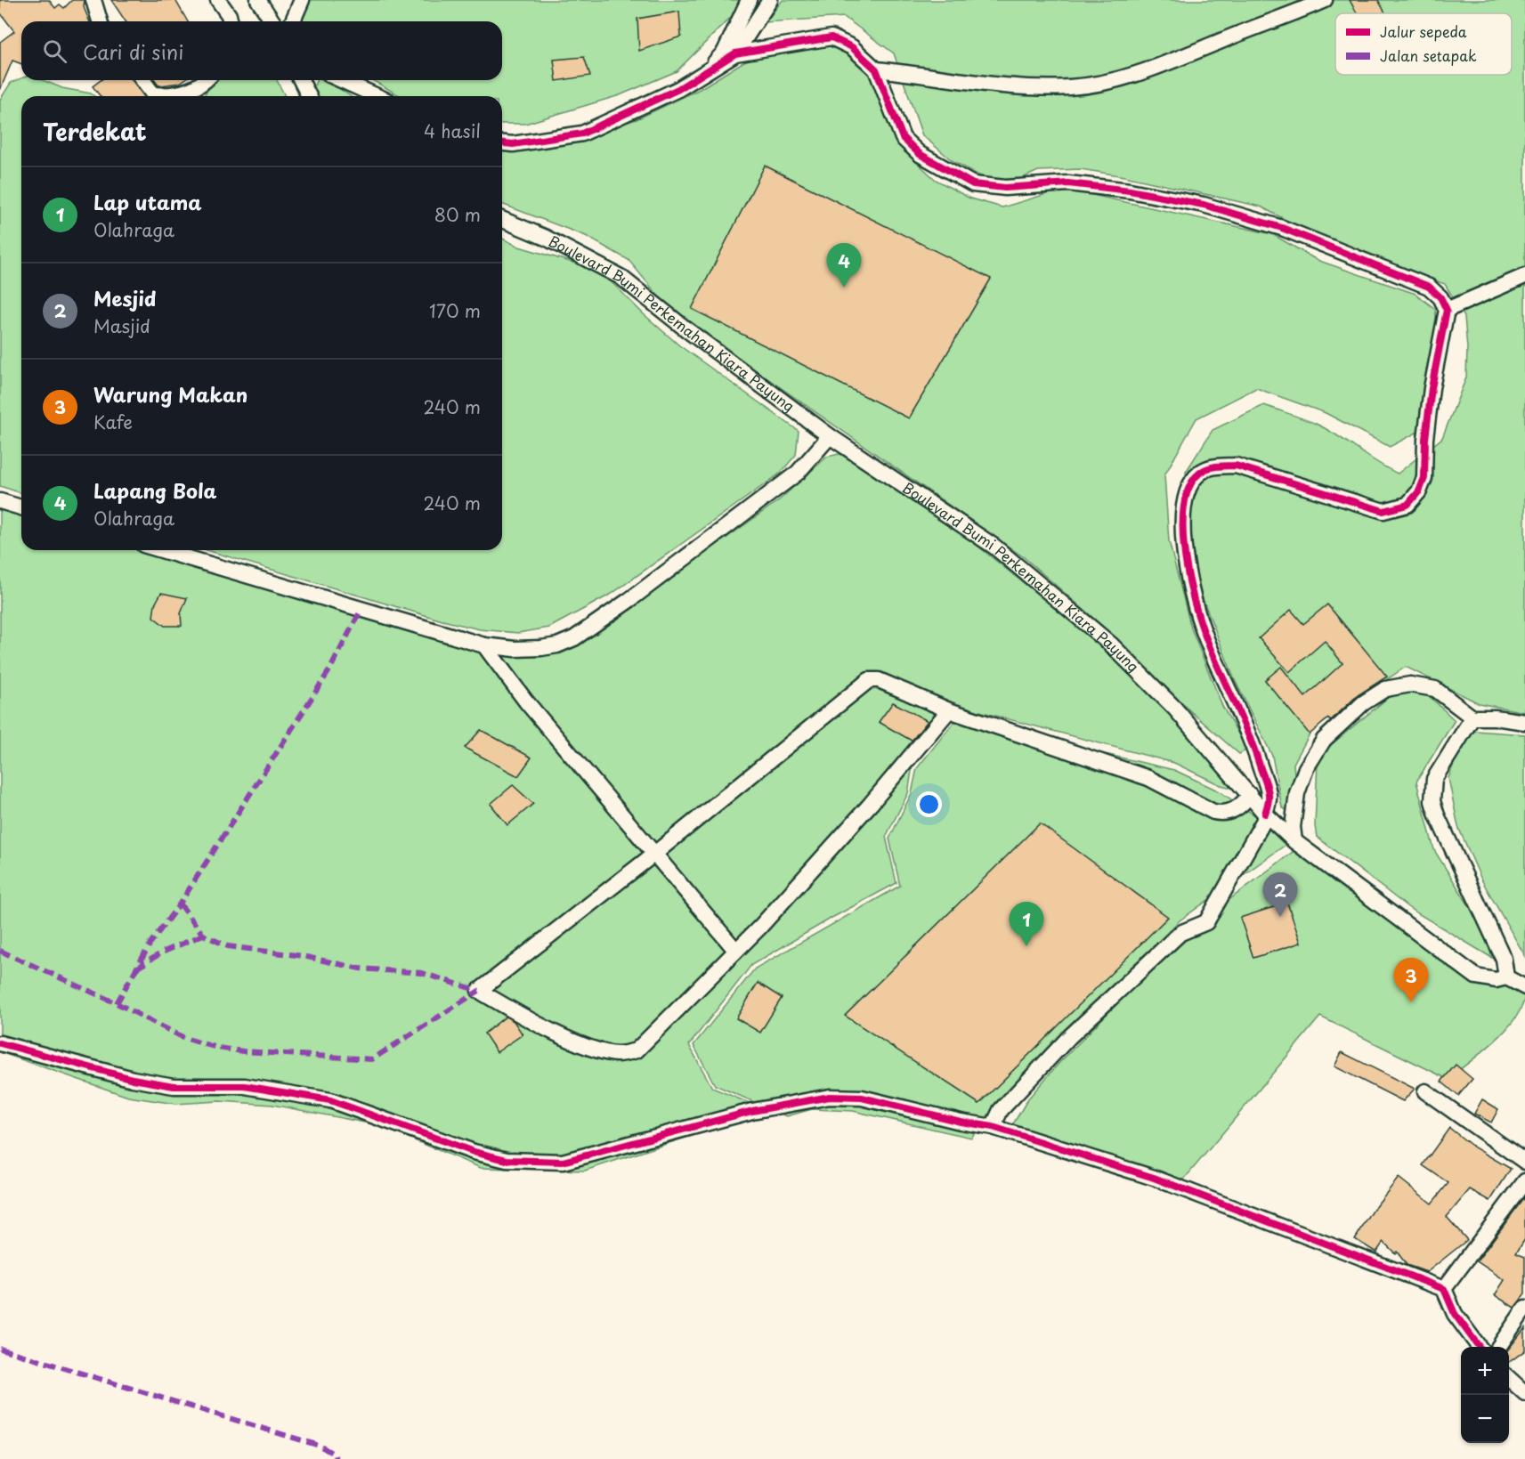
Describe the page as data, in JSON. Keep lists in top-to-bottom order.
{
  "streets": {
    "street": ["Boulevard Bumi Perkemahan Kiara Payung"]
  },
  "legend": ["Jalur sepeda", "Jalan setapak"],
  "page": {
    "search": "Cari di sini",
    "heading": ["Terdekat", "4 hasil"],
    "list": [
      {
        "mark": "1",
        "name": "Lap utama",
        "note": "Olahraga",
        "value": "80 m"
      },
      {
        "mark": "2",
        "name": "Mesjid",
        "note": "Masjid",
        "value": "170 m"
      },
      {
        "mark": "3",
        "name": "Warung Makan",
        "note": "Kafe",
        "value": "240 m"
      },
      {
        "mark": "4",
        "name": "Lapang Bola",
        "note": "Olahraga",
        "value": "240 m"
      }
    ],
    "pins": [
      "4",
      "2",
      "1",
      "3"
    ],
    "map_buttons": ["+", "−"]
  }
}
